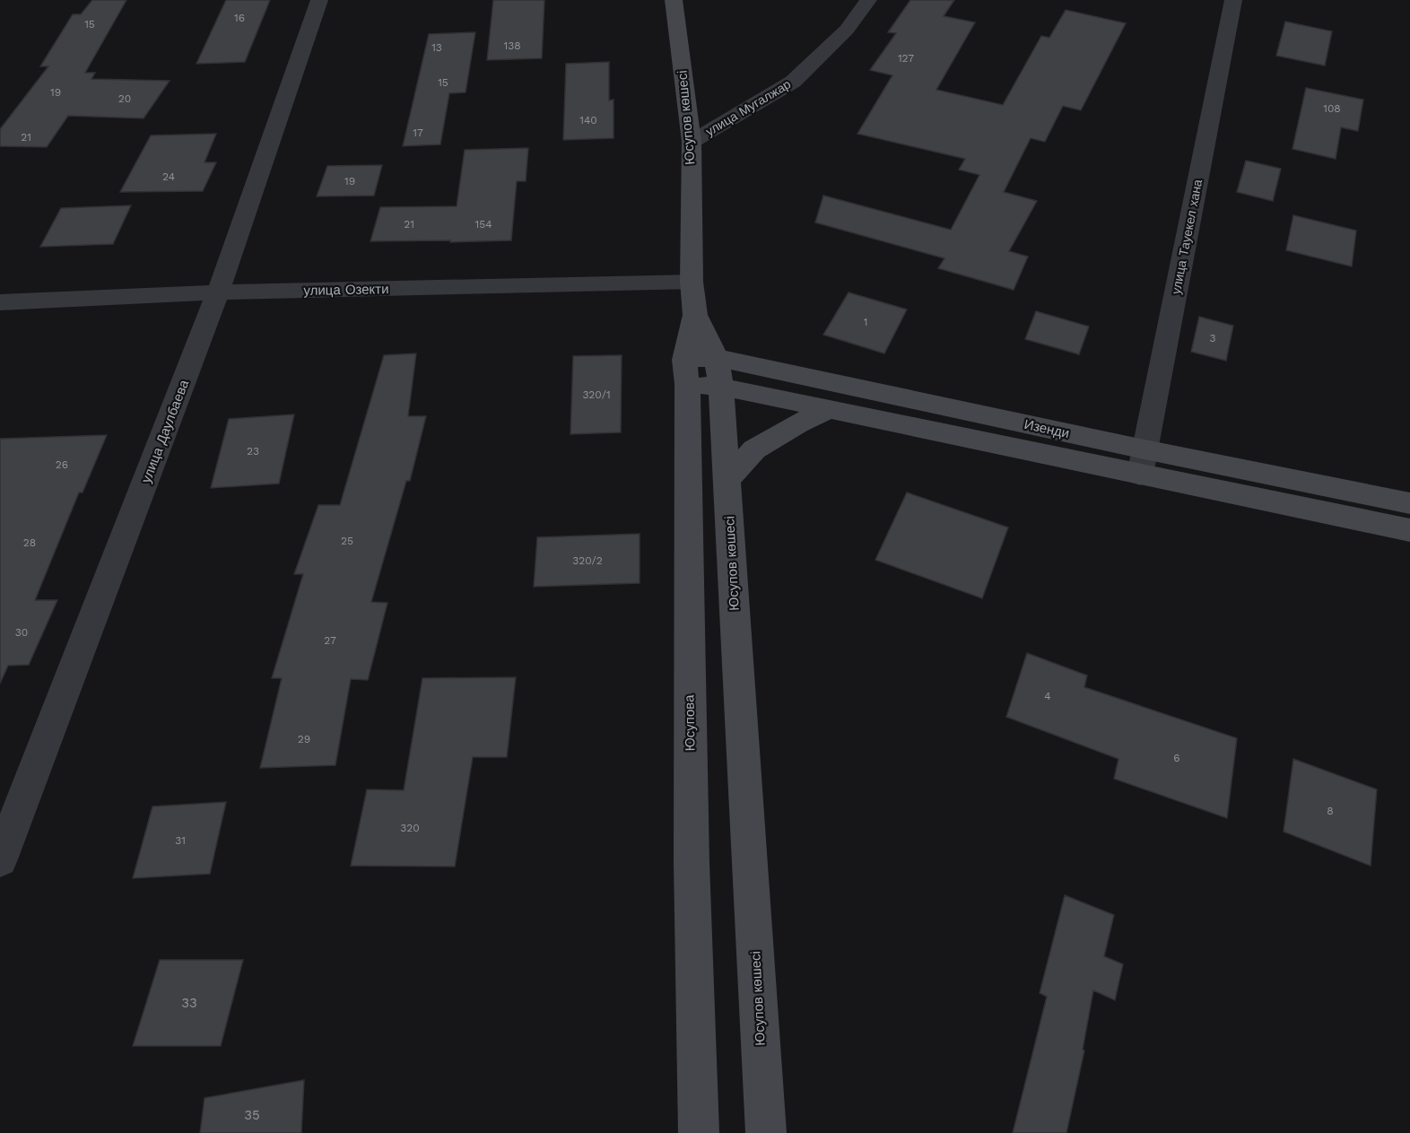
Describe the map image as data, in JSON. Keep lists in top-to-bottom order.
{
  "streets": {
    "street": [
      "улица Мугалжар",
      "Юсупов көшесі",
      "улица Тауекел хана",
      "улица Озекти",
      "Изенди",
      "улица Даулбаева",
      "Юсупова"
    ]
  },
  "crossings": [
    ["улица Мугалжар", "Юсупов көшесі"],
    ["Юсупов көшесі", "улица Озекти"],
    ["Юсупов көшесі", "Изенди"],
    ["Юсупов көшесі", "Юсупова"],
    ["улица Тауекел хана", "Изенди"],
    ["улица Озекти", "улица Даулбаева"],
    ["Изенди", "Юсупова"]
  ],
  "house_numbers": [
    "16",
    "15",
    "138",
    "13",
    "127",
    "15",
    "19",
    "20",
    "108",
    "140",
    "17",
    "21",
    "24",
    "19",
    "21",
    "154",
    "1",
    "3",
    "320/1",
    "23",
    "26",
    "25",
    "28",
    "320/2",
    "30",
    "27",
    "4",
    "29",
    "6",
    "8",
    "320",
    "31",
    "33",
    "35"
  ]
}
